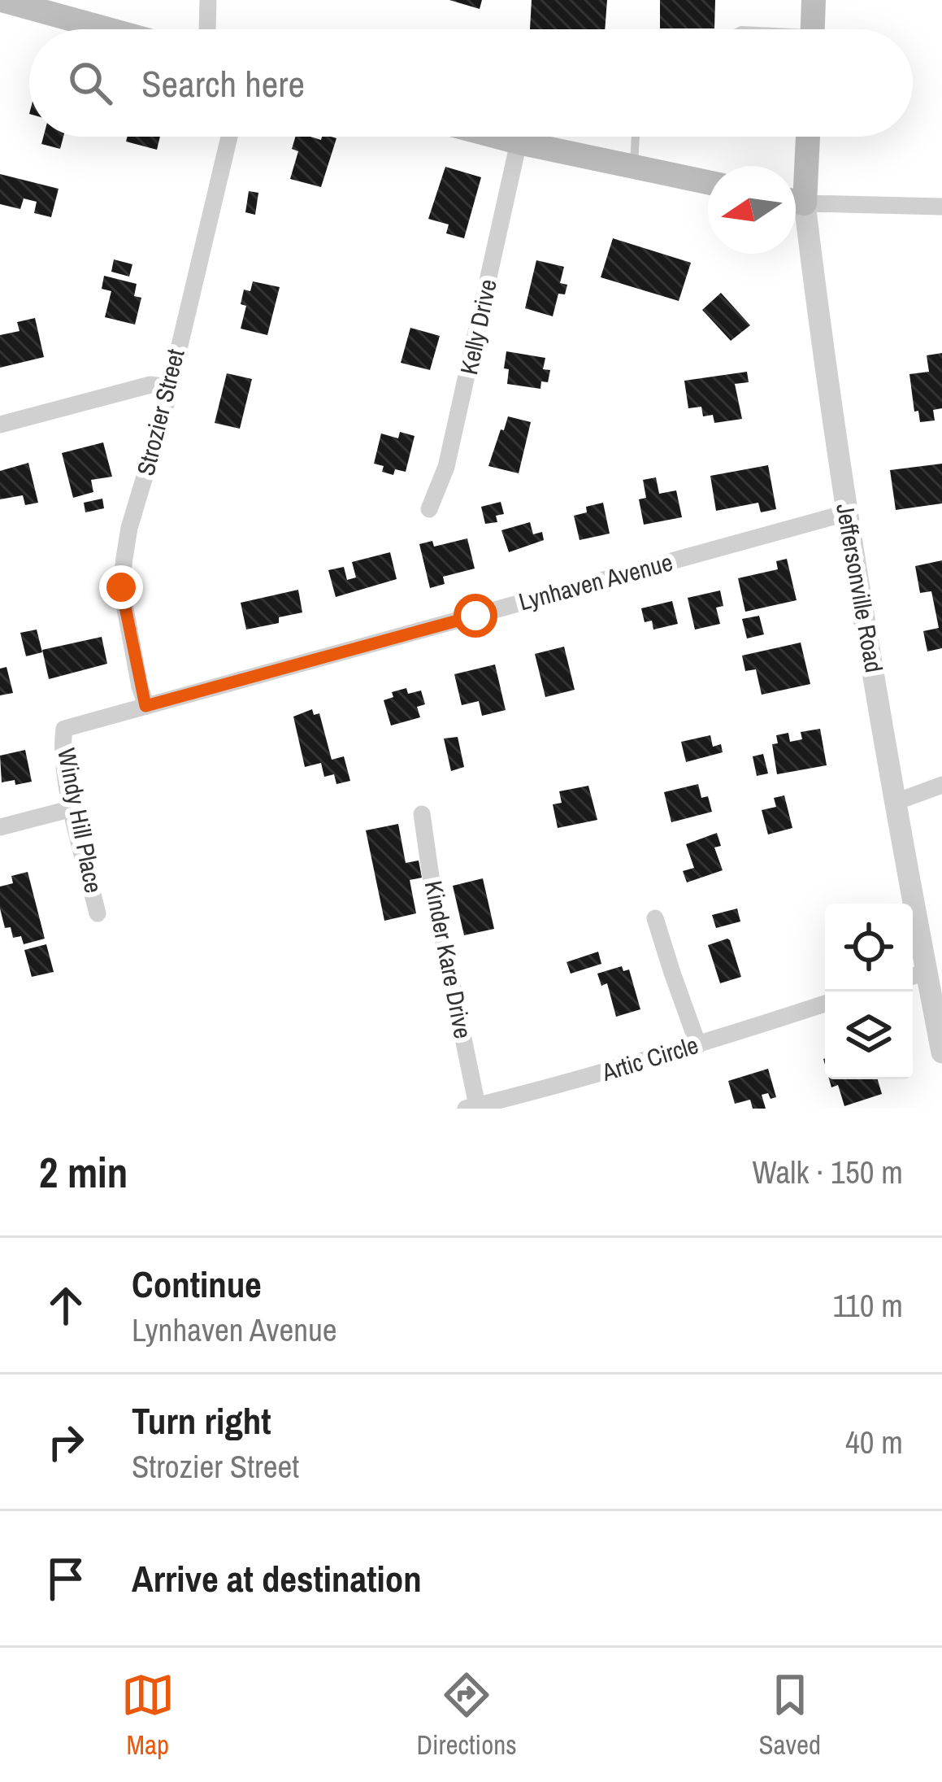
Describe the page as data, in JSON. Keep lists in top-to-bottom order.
{
  "streets": {
    "main road": ["Jeffersonville Road"],
    "street": [
      "Kelly Drive",
      "Strozier Street",
      "Lynhaven Avenue",
      "Windy Hill Place",
      "Kinder Kare Drive",
      "Artic Circle"
    ]
  },
  "crossings": [
    ["Strozier Street", "Lynhaven Avenue"],
    ["Lynhaven Avenue", "Jeffersonville Road"],
    ["Lynhaven Avenue", "Windy Hill Place"],
    ["Kinder Kare Drive", "Artic Circle"]
  ],
  "north": "left",
  "page": {
    "search": "Search here",
    "heading": ["2 min", "Walk · 150 m"],
    "list": [
      ["Continue", "Lynhaven Avenue", "110 m"],
      ["Turn right", "Strozier Street", "40 m"],
      "Arrive at destination"
    ],
    "nav": ["Map", "Directions", "Saved"]
  }
}
